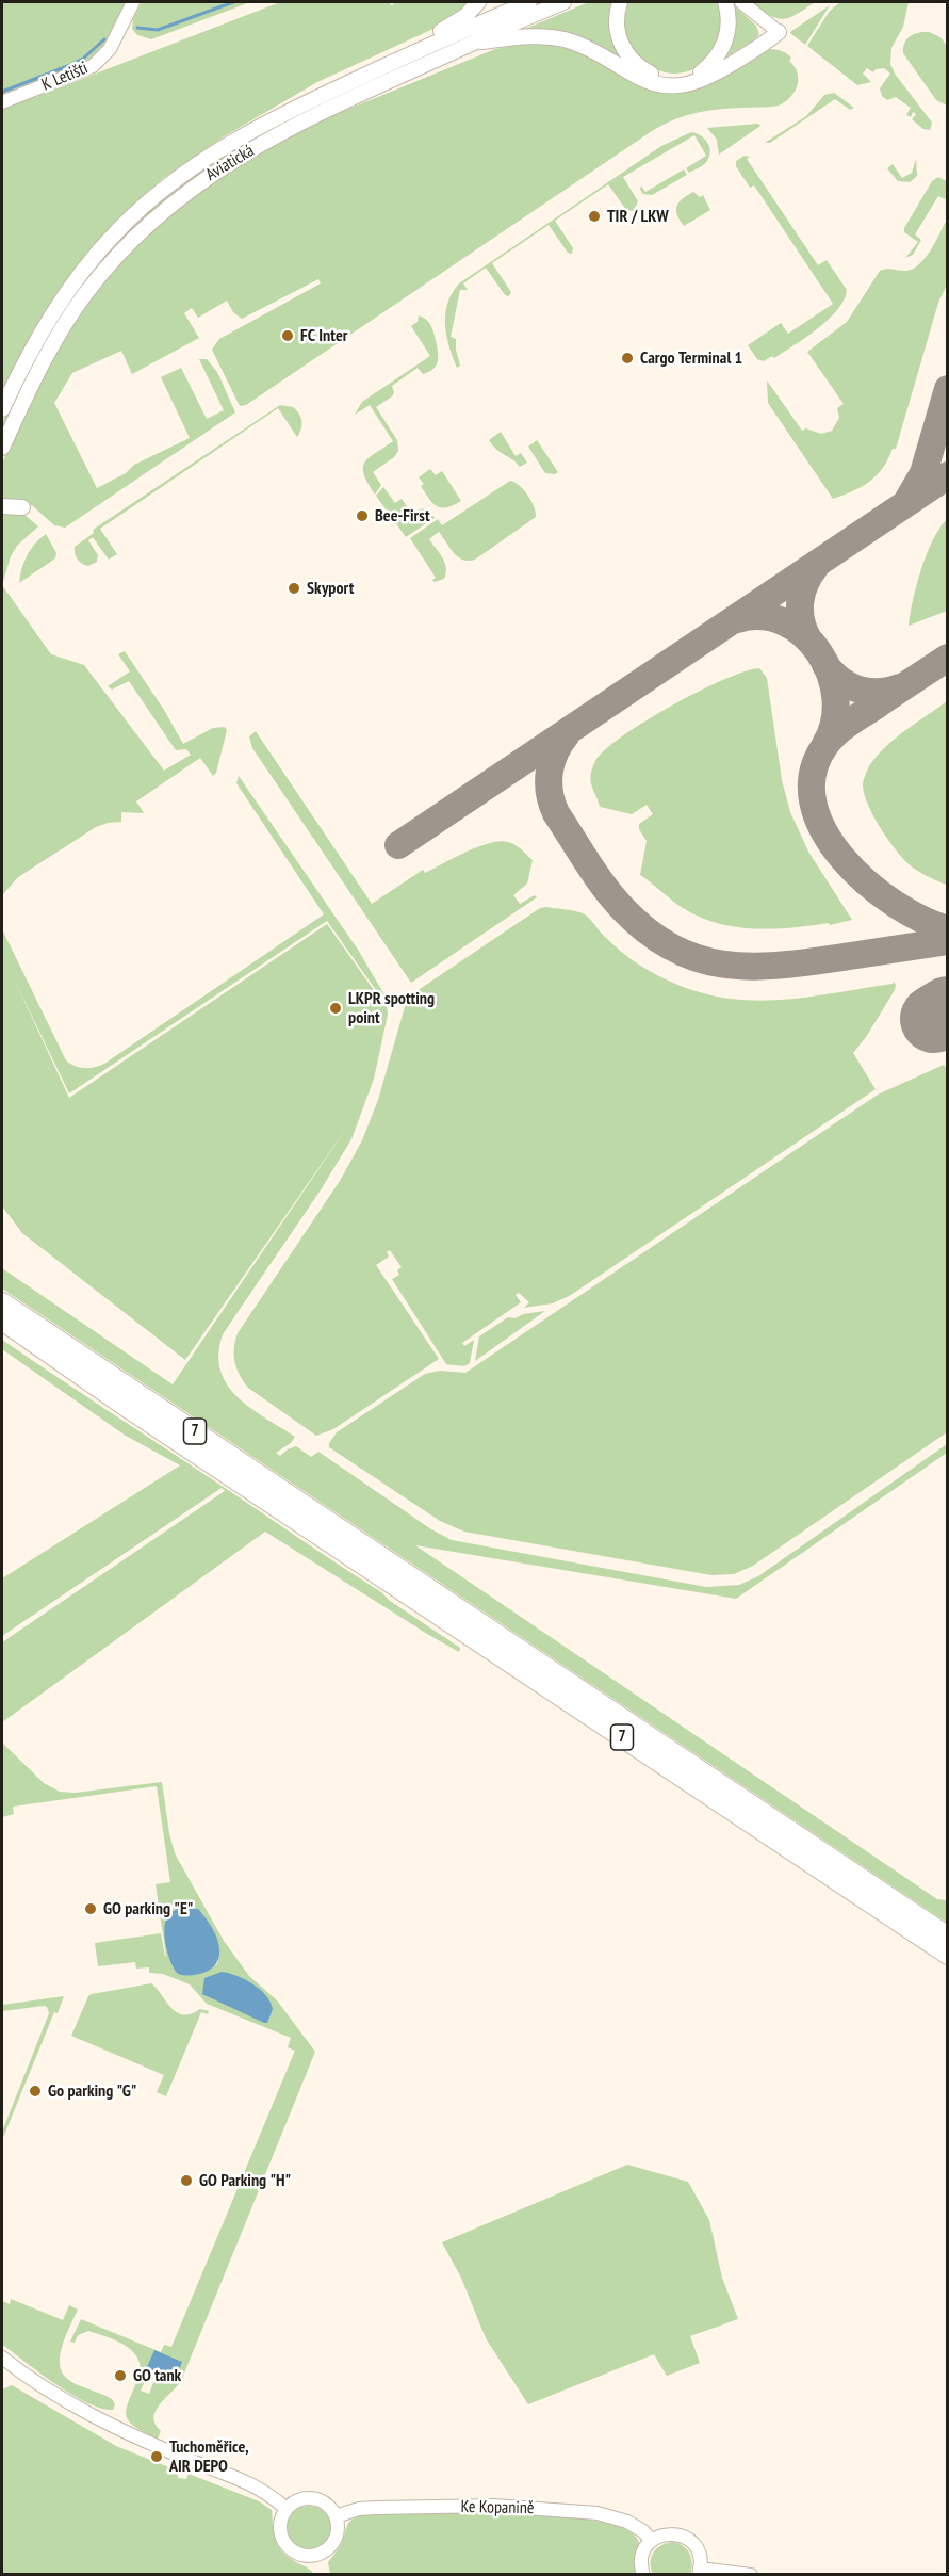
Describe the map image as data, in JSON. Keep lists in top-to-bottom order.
{
  "streets": {
    "highway": ["7"],
    "main road": ["Aviatická"],
    "street": ["K Letišti", "Ke Kopanině"]
  },
  "places": [
    "TIR / LKW",
    "FC Inter",
    "Cargo Terminal 1",
    "Bee-First",
    "Skyport",
    "LKPR spotting point",
    "GO parking \"E\"",
    "Go parking \"G\"",
    "GO Parking \"H\"",
    "GO tank",
    "Tuchoměřice, AIR DEPO"
  ]
}
